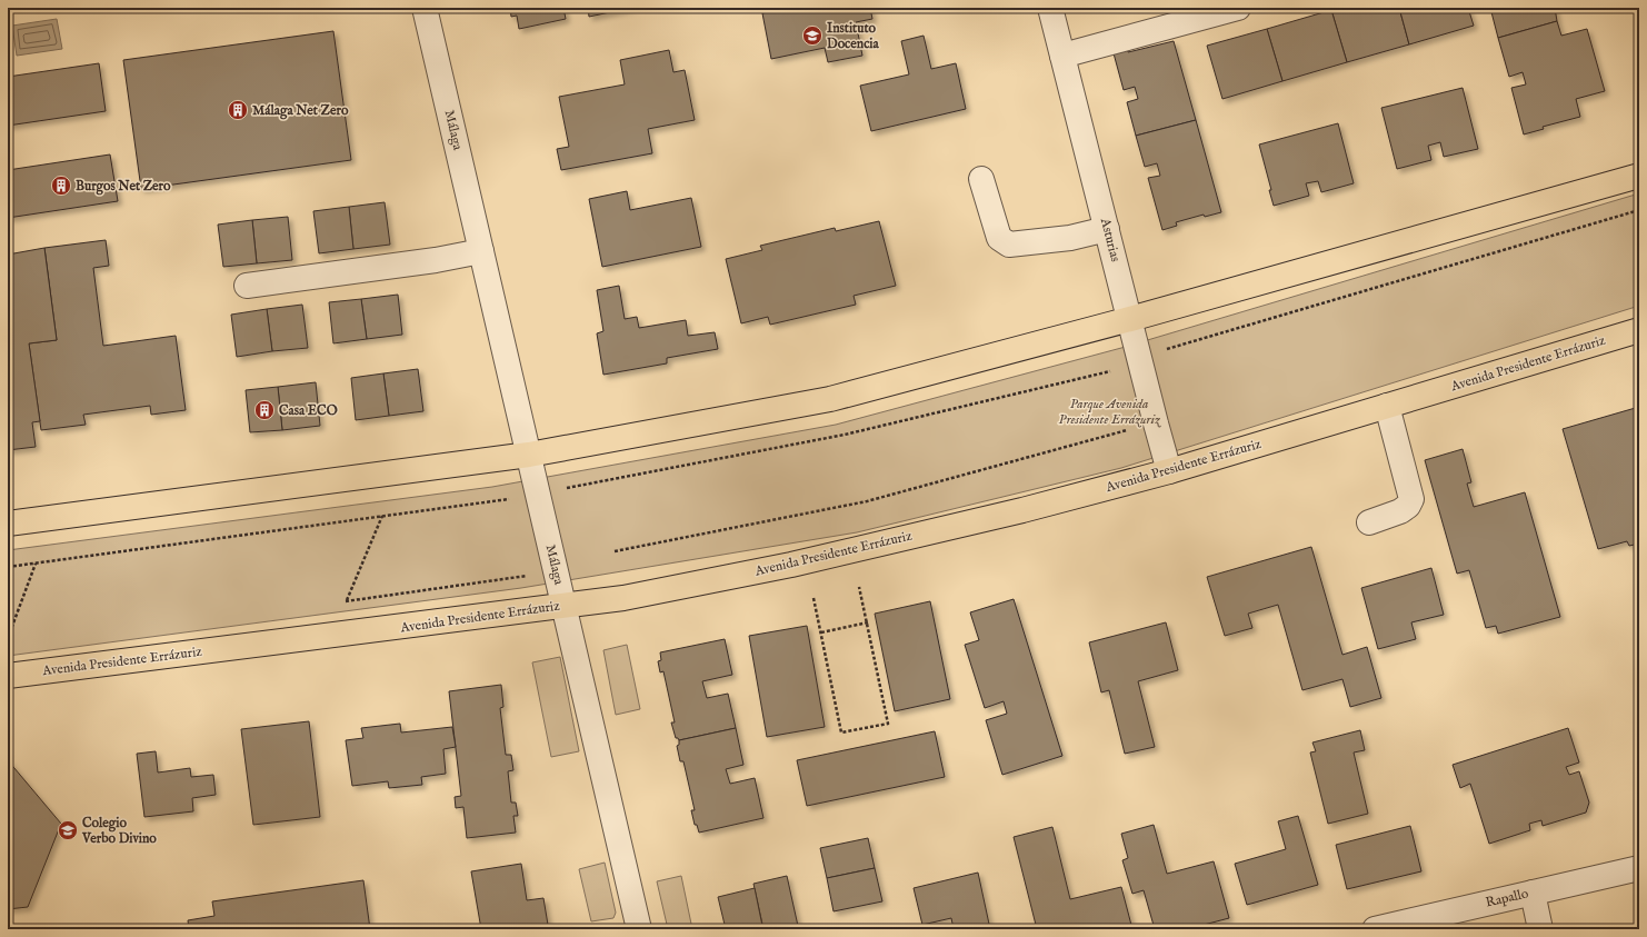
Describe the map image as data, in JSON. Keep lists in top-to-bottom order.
{
  "streets": {
    "main road": ["Avenida Presidente Errázuriz"],
    "street": ["Málaga", "Asturias", "Rapallo"]
  },
  "crossings": [
    ["Málaga", "Avenida Presidente Errázuriz"],
    ["Asturias", "Avenida Presidente Errázuriz"]
  ],
  "parks": ["Parque Avenida Presidente Errázuriz"],
  "places": {
    "school or university": ["Instituto Docencia", "Colegio Verbo Divino"],
    "building": ["Málaga Net Zero", "Burgos Net Zero", "Casa ECO"]
  }
}
